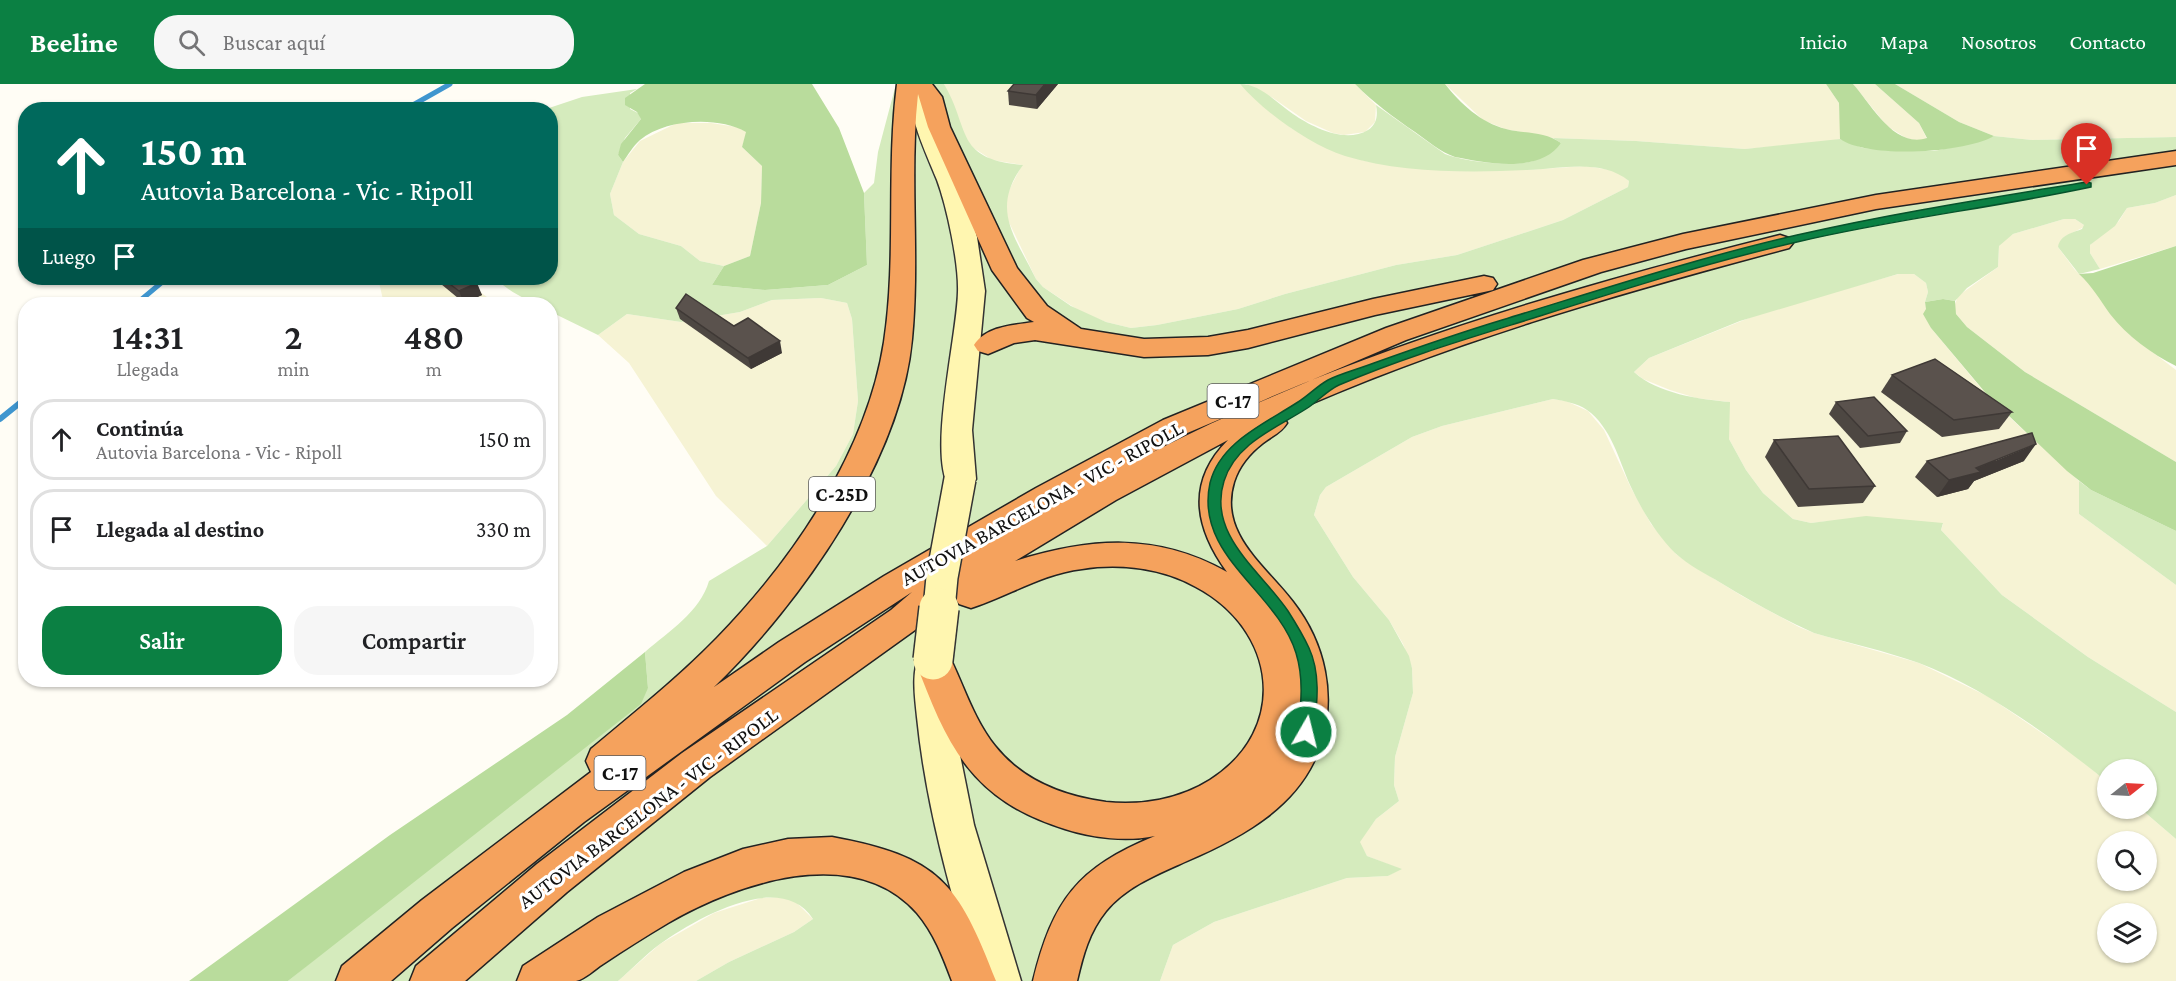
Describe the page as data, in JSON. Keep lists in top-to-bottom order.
{
  "streets": {
    "highway": ["C-17", "C-25D", "AUTOVIA BARCELONA - VIC - RIPOLL"]
  },
  "crossings": [
    ["C-25D", "AUTOVIA BARCELONA - VIC - RIPOLL"]
  ],
  "north": "right",
  "page": {
    "header": "Beeline",
    "search": "Buscar aquí",
    "nav": [
      "Inicio",
      "Mapa",
      "Nosotros",
      "Contacto"
    ],
    "turn": ["150 m", "Autovia Barcelona - Vic - Ripoll"],
    "then": "Luego",
    "eta": [
      "14:31",
      "Llegada",
      "2",
      "min",
      "480",
      "m"
    ],
    "list": [
      {
        "name": "Continúa",
        "note": "Autovia Barcelona - Vic - Ripoll",
        "value": "150 m"
      },
      {
        "name": "Llegada al destino",
        "value": "330 m"
      }
    ],
    "buttons": ["Salir", "Compartir"]
  }
}
